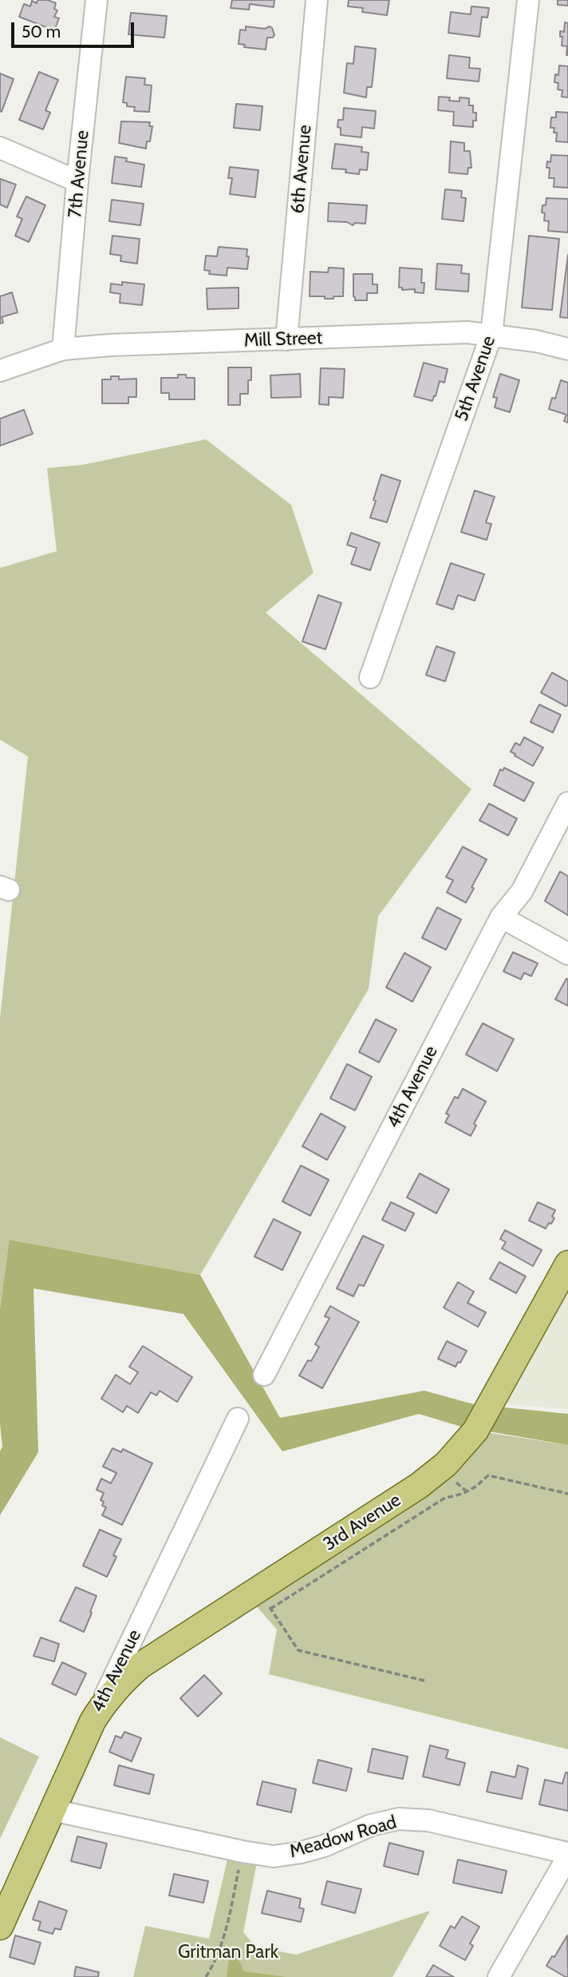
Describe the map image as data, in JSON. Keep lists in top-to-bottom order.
{
  "streets": {
    "main road": ["4th Avenue", "3rd Avenue"],
    "street": [
      "6th Avenue",
      "7th Avenue",
      "Mill Street",
      "5th Avenue",
      "Meadow Road"
    ]
  },
  "crossings": [
    ["6th Avenue", "Mill Street"],
    ["7th Avenue", "Mill Street"],
    ["Mill Street", "5th Avenue"],
    ["4th Avenue", "3rd Avenue"],
    ["4th Avenue", "Meadow Road"]
  ],
  "parks": ["Gritman Park"],
  "scale_bar": "50 m"
}
